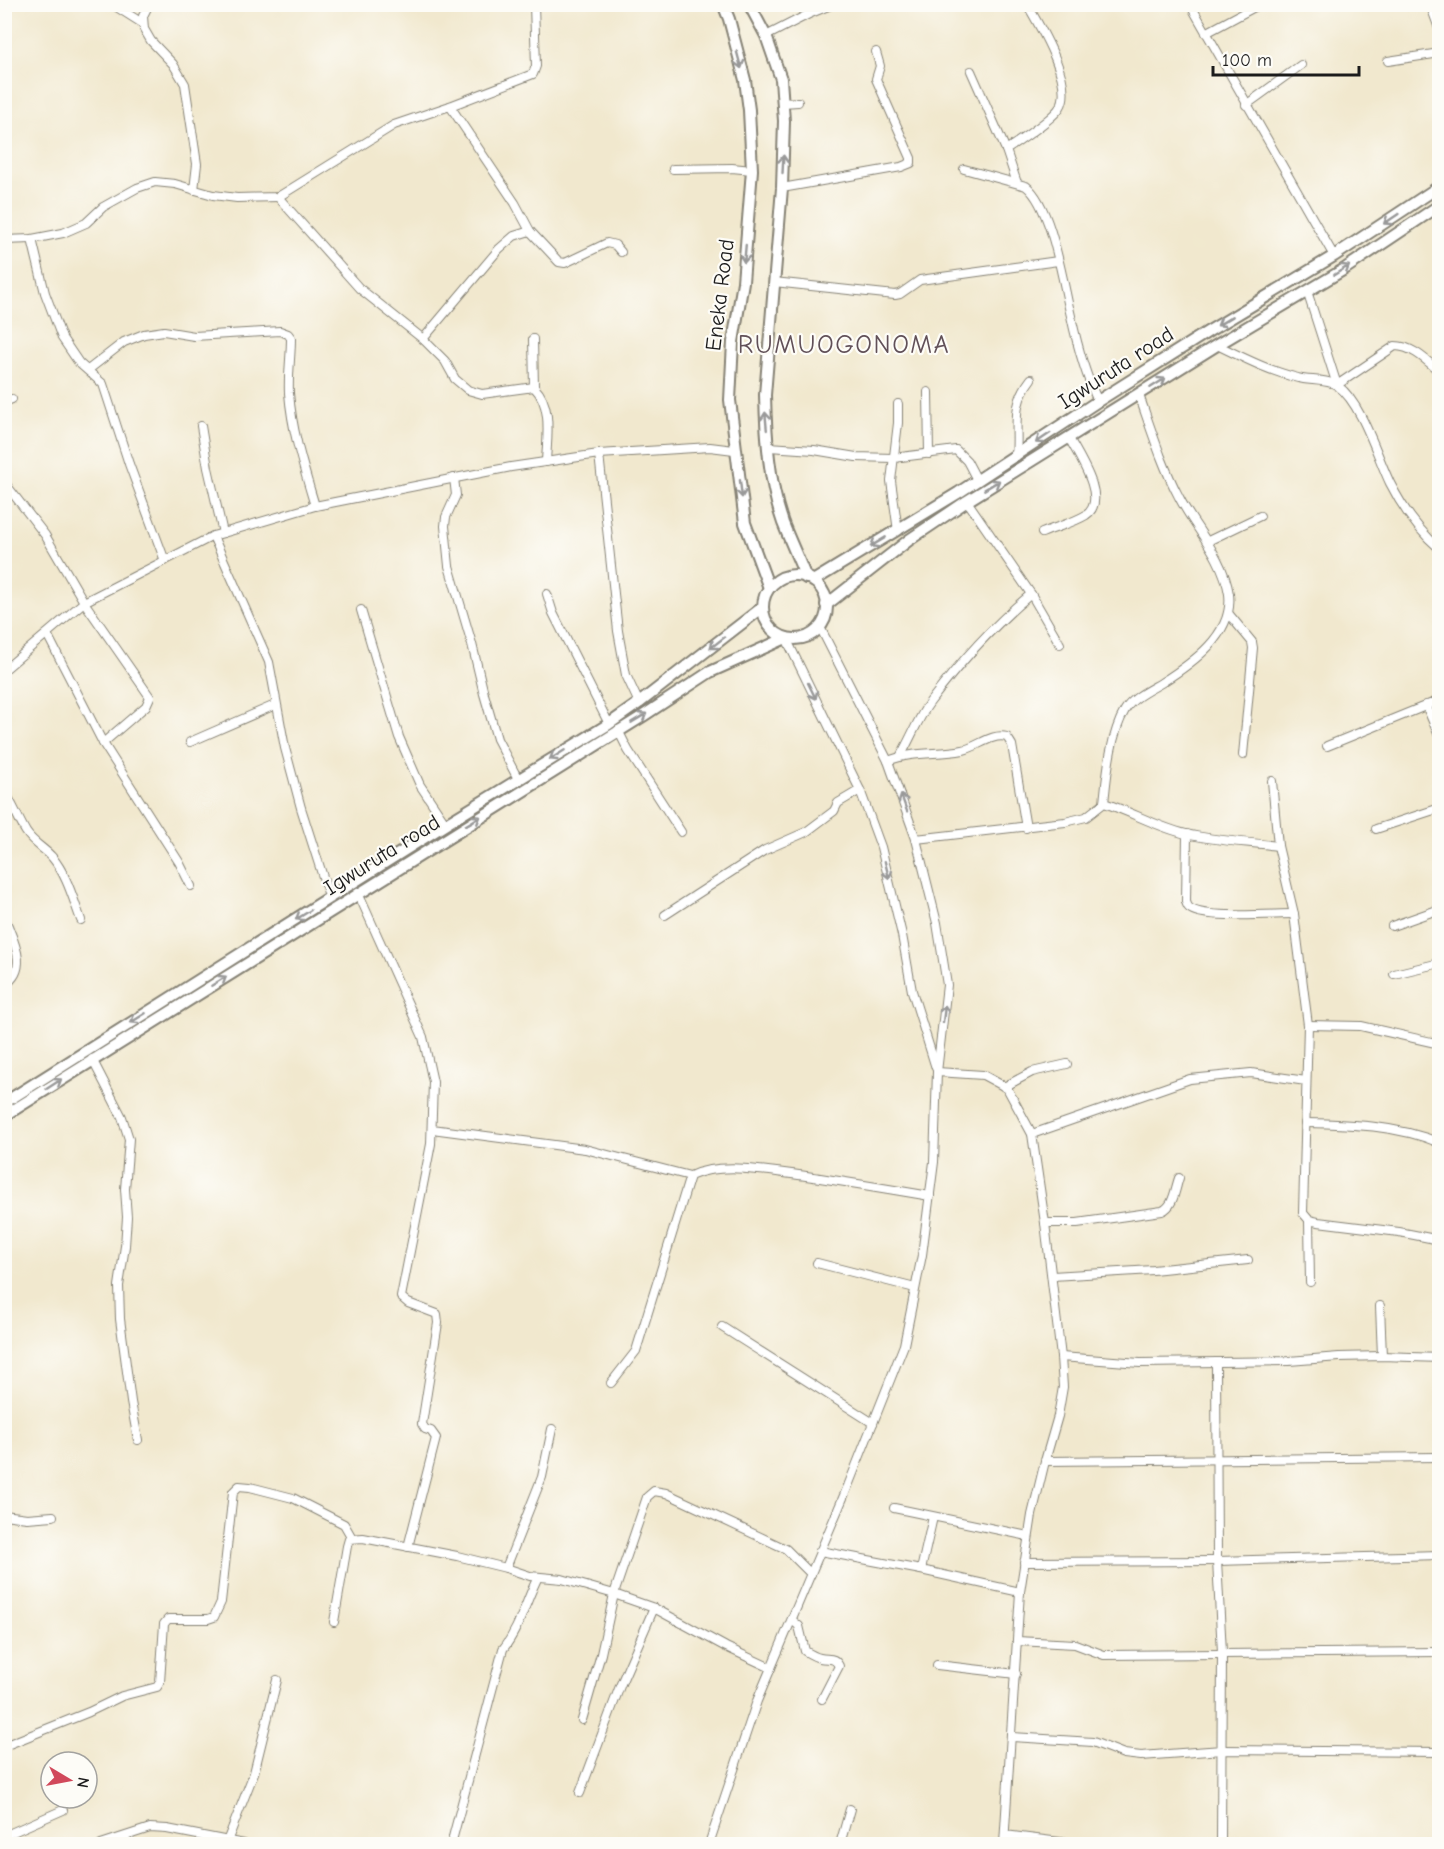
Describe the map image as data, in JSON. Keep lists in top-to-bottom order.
{
  "streets": {
    "main road": ["Eneka Road", "Igwuruta road"]
  },
  "crossings": [
    ["Eneka Road", "Igwuruta road"]
  ],
  "districts": ["RUMUOGONOMA"],
  "scale_bar": "100 m",
  "north": "right"
}
